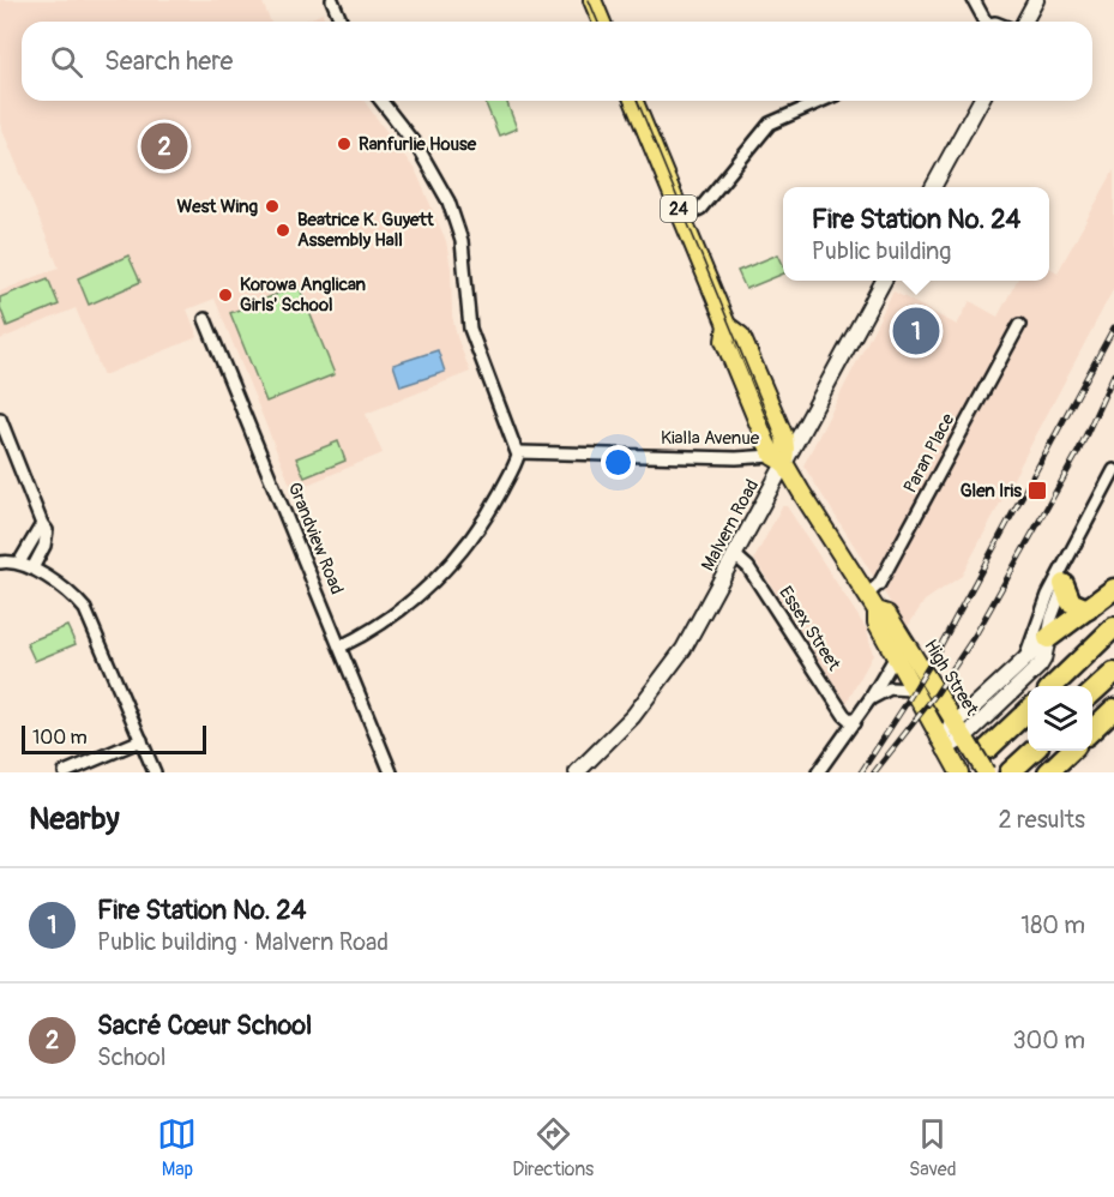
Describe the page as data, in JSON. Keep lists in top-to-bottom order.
{
  "streets": {
    "main road": ["24", "Malvern Road", "High Street"],
    "street": [
      "Kialla Avenue",
      "Paran Place",
      "Grandview Road",
      "Essex Street"
    ]
  },
  "crossings": [
    ["Kialla Avenue", "Malvern Road"],
    ["Kialla Avenue", "High Street"],
    ["Paran Place", "High Street"],
    ["Malvern Road", "Essex Street"],
    ["Malvern Road", "High Street"]
  ],
  "places": {
    "other": [
      "Ranfurlie House",
      "West Wing",
      "Beatrice K. Guyett Assembly Hall",
      "Korowa Anglican Girls' School"
    ],
    "transit": ["Glen Iris"]
  },
  "scale_bar": "100 m",
  "page": {
    "search": "Search here",
    "pins": ["2", "1"],
    "popup": ["Fire Station No. 24", "Public building"],
    "scale": "100 m",
    "heading": ["Nearby", "2 results"],
    "list": [
      {
        "mark": "1",
        "name": "Fire Station No. 24",
        "note": "Public building · Malvern Road",
        "value": "180 m"
      },
      {
        "mark": "2",
        "name": "Sacré Cœur School",
        "note": "School",
        "value": "300 m"
      }
    ],
    "nav": ["Map", "Directions", "Saved"]
  }
}
